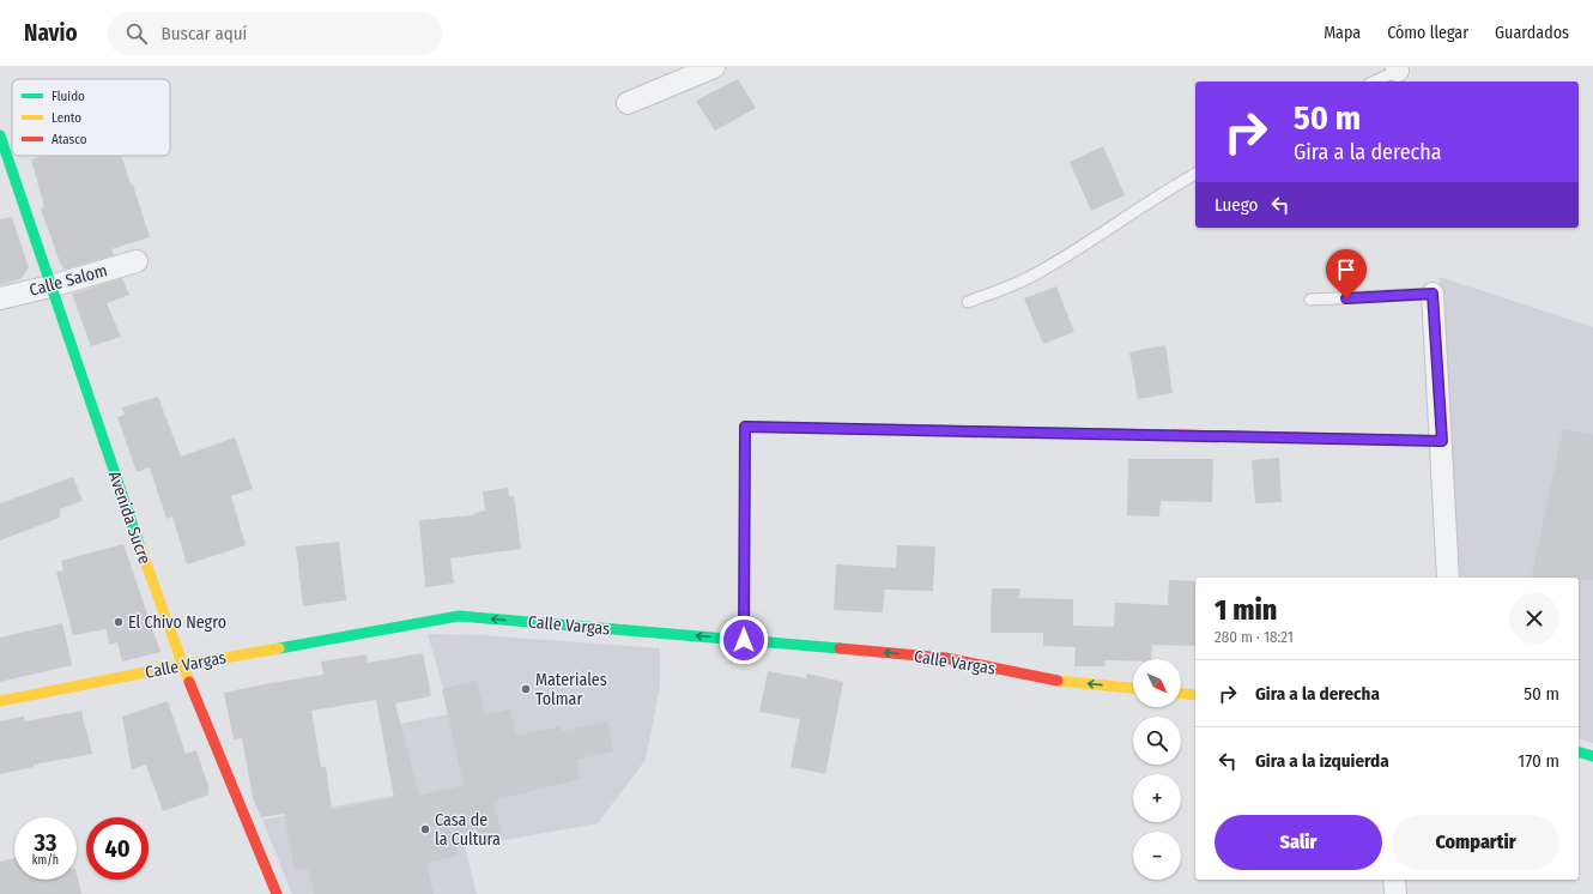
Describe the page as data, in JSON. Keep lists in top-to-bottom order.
{
  "streets": {
    "street": ["Calle Salom", "Avenida Sucre", "Calle Vargas"]
  },
  "crossings": [
    ["Calle Salom", "Avenida Sucre"],
    ["Avenida Sucre", "Calle Vargas"]
  ],
  "one_way": ["Calle Vargas"],
  "places": ["El Chivo Negro", "Materiales Tolmar", "Casa de la Cultura"],
  "legend": ["Fluido", "Lento", "Atasco"],
  "north": "bottom right",
  "page": {
    "header": "Navio",
    "search": "Buscar aquí",
    "nav": ["Mapa", "Cómo llegar", "Guardados"],
    "turn": ["50 m", "Gira a la derecha"],
    "then": "Luego",
    "heading": ["1 min", "280 m · 18:21"],
    "map_buttons": ["+", "−"],
    "list": [
      {
        "name": "Gira a la derecha",
        "value": "50 m"
      },
      {
        "name": "Gira a la izquierda",
        "value": "170 m"
      }
    ],
    "buttons": ["Salir", "Compartir"],
    "speed": "33 km/h",
    "limit": "40"
  }
}
